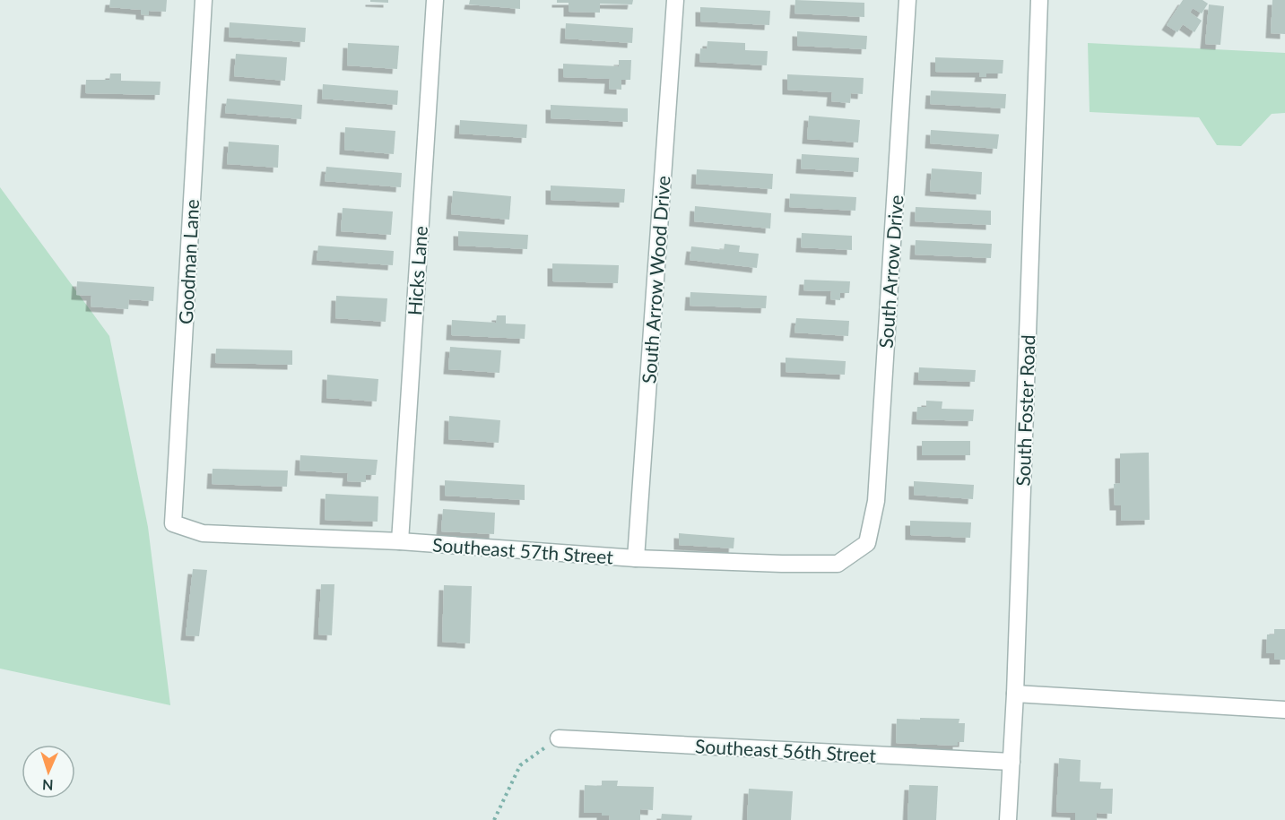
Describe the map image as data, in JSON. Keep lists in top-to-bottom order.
{
  "streets": {
    "street": [
      "Goodman Lane",
      "Hicks Lane",
      "South Arrow Drive",
      "South Arrow Wood Drive",
      "South Foster Road",
      "Southeast 57th Street",
      "Southeast 56th Street"
    ]
  },
  "crossings": [
    ["Goodman Lane", "Southeast 57th Street"],
    ["Hicks Lane", "Southeast 57th Street"],
    ["South Arrow Drive", "Southeast 57th Street"],
    ["South Arrow Wood Drive", "Southeast 57th Street"],
    ["South Foster Road", "Southeast 56th Street"]
  ],
  "north": "bottom"
}
